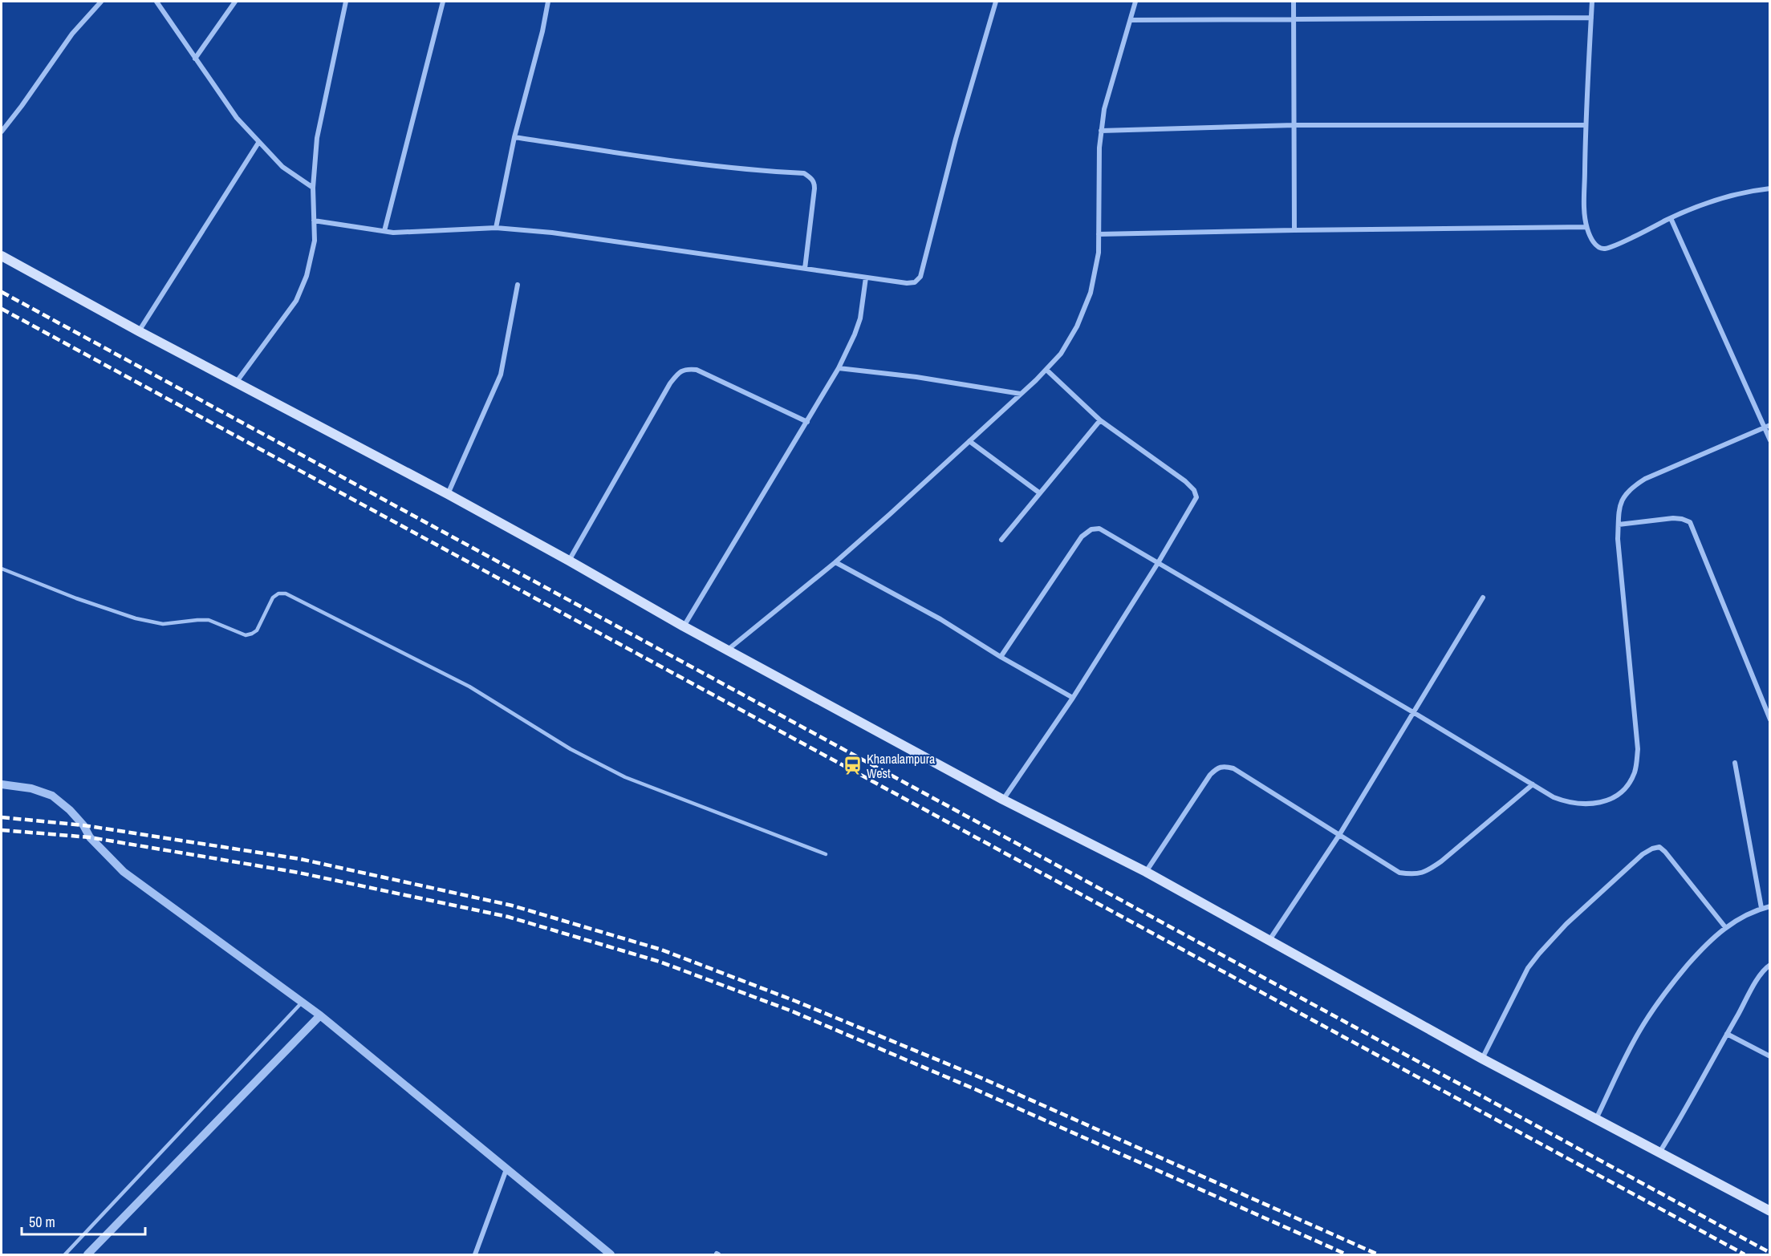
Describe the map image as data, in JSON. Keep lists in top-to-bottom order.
{
  "places": {
    "station": ["Khanalampura West"]
  },
  "scale_bar": "50 m"
}
